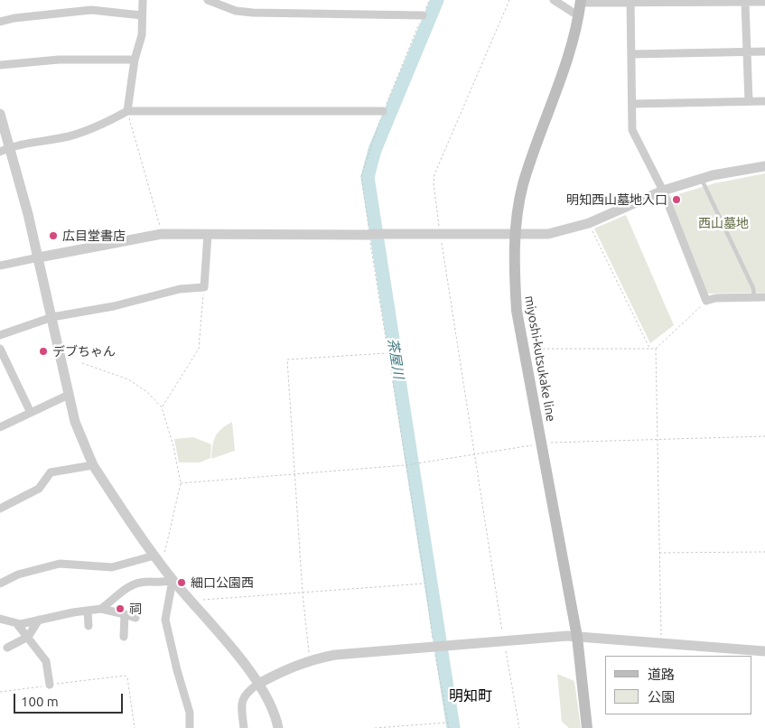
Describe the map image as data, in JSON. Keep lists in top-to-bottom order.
{
  "streets": {
    "main road": ["miyoshi-kutsukake line"]
  },
  "districts": ["明知町"],
  "water": ["茶屋川"],
  "parks": ["西山墓地"],
  "places": [
    "明知西山墓地入口",
    "広目堂書店",
    "デブちゃん",
    "細口公園西",
    "祠"
  ],
  "legend": ["道路", "公園"],
  "scale_bar": "100 m"
}
